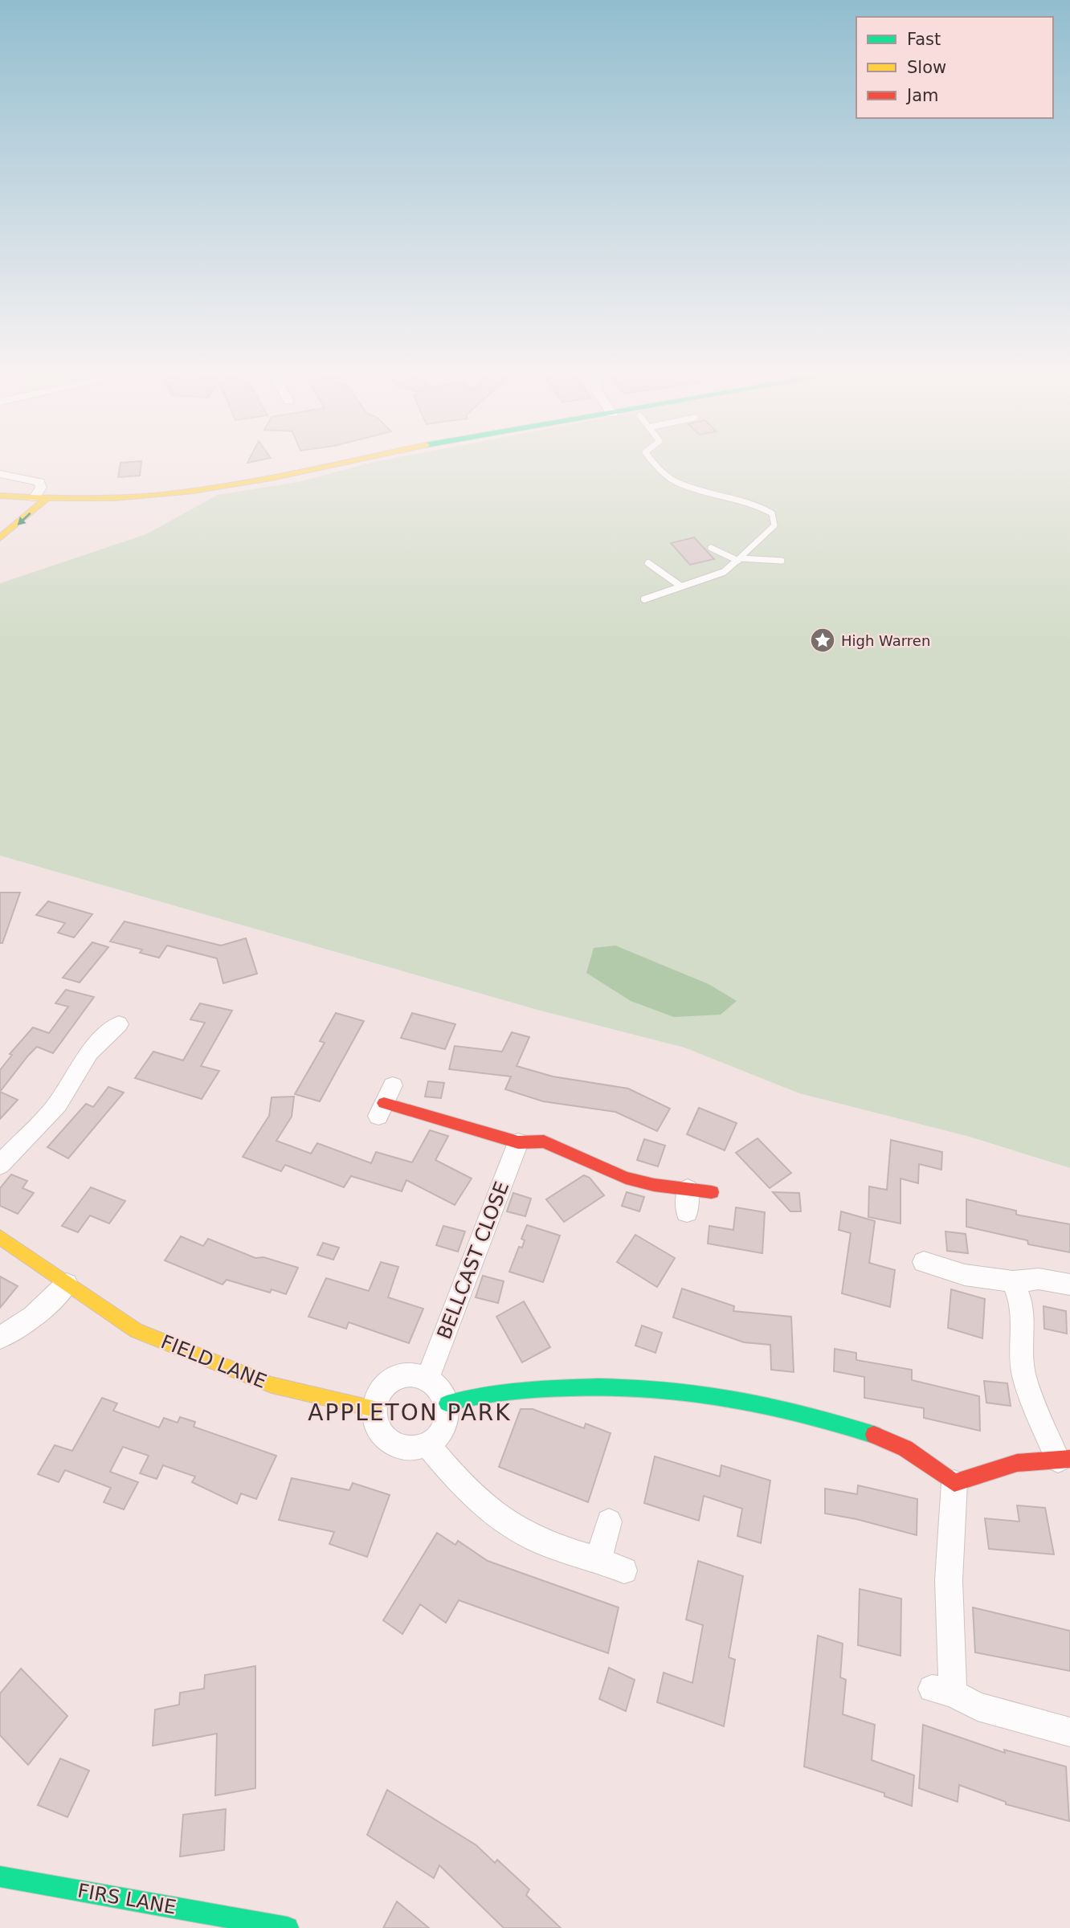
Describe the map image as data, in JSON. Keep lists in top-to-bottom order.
{
  "streets": {
    "main road": ["FIELD LANE", "FIRS LANE"],
    "street": ["BELLCAST CLOSE"]
  },
  "crossings": [
    ["BELLCAST CLOSE", "FIELD LANE"]
  ],
  "districts": ["APPLETON PARK"],
  "places": {
    "place": ["High Warren"]
  },
  "legend": ["Fast", "Slow", "Jam"]
}
